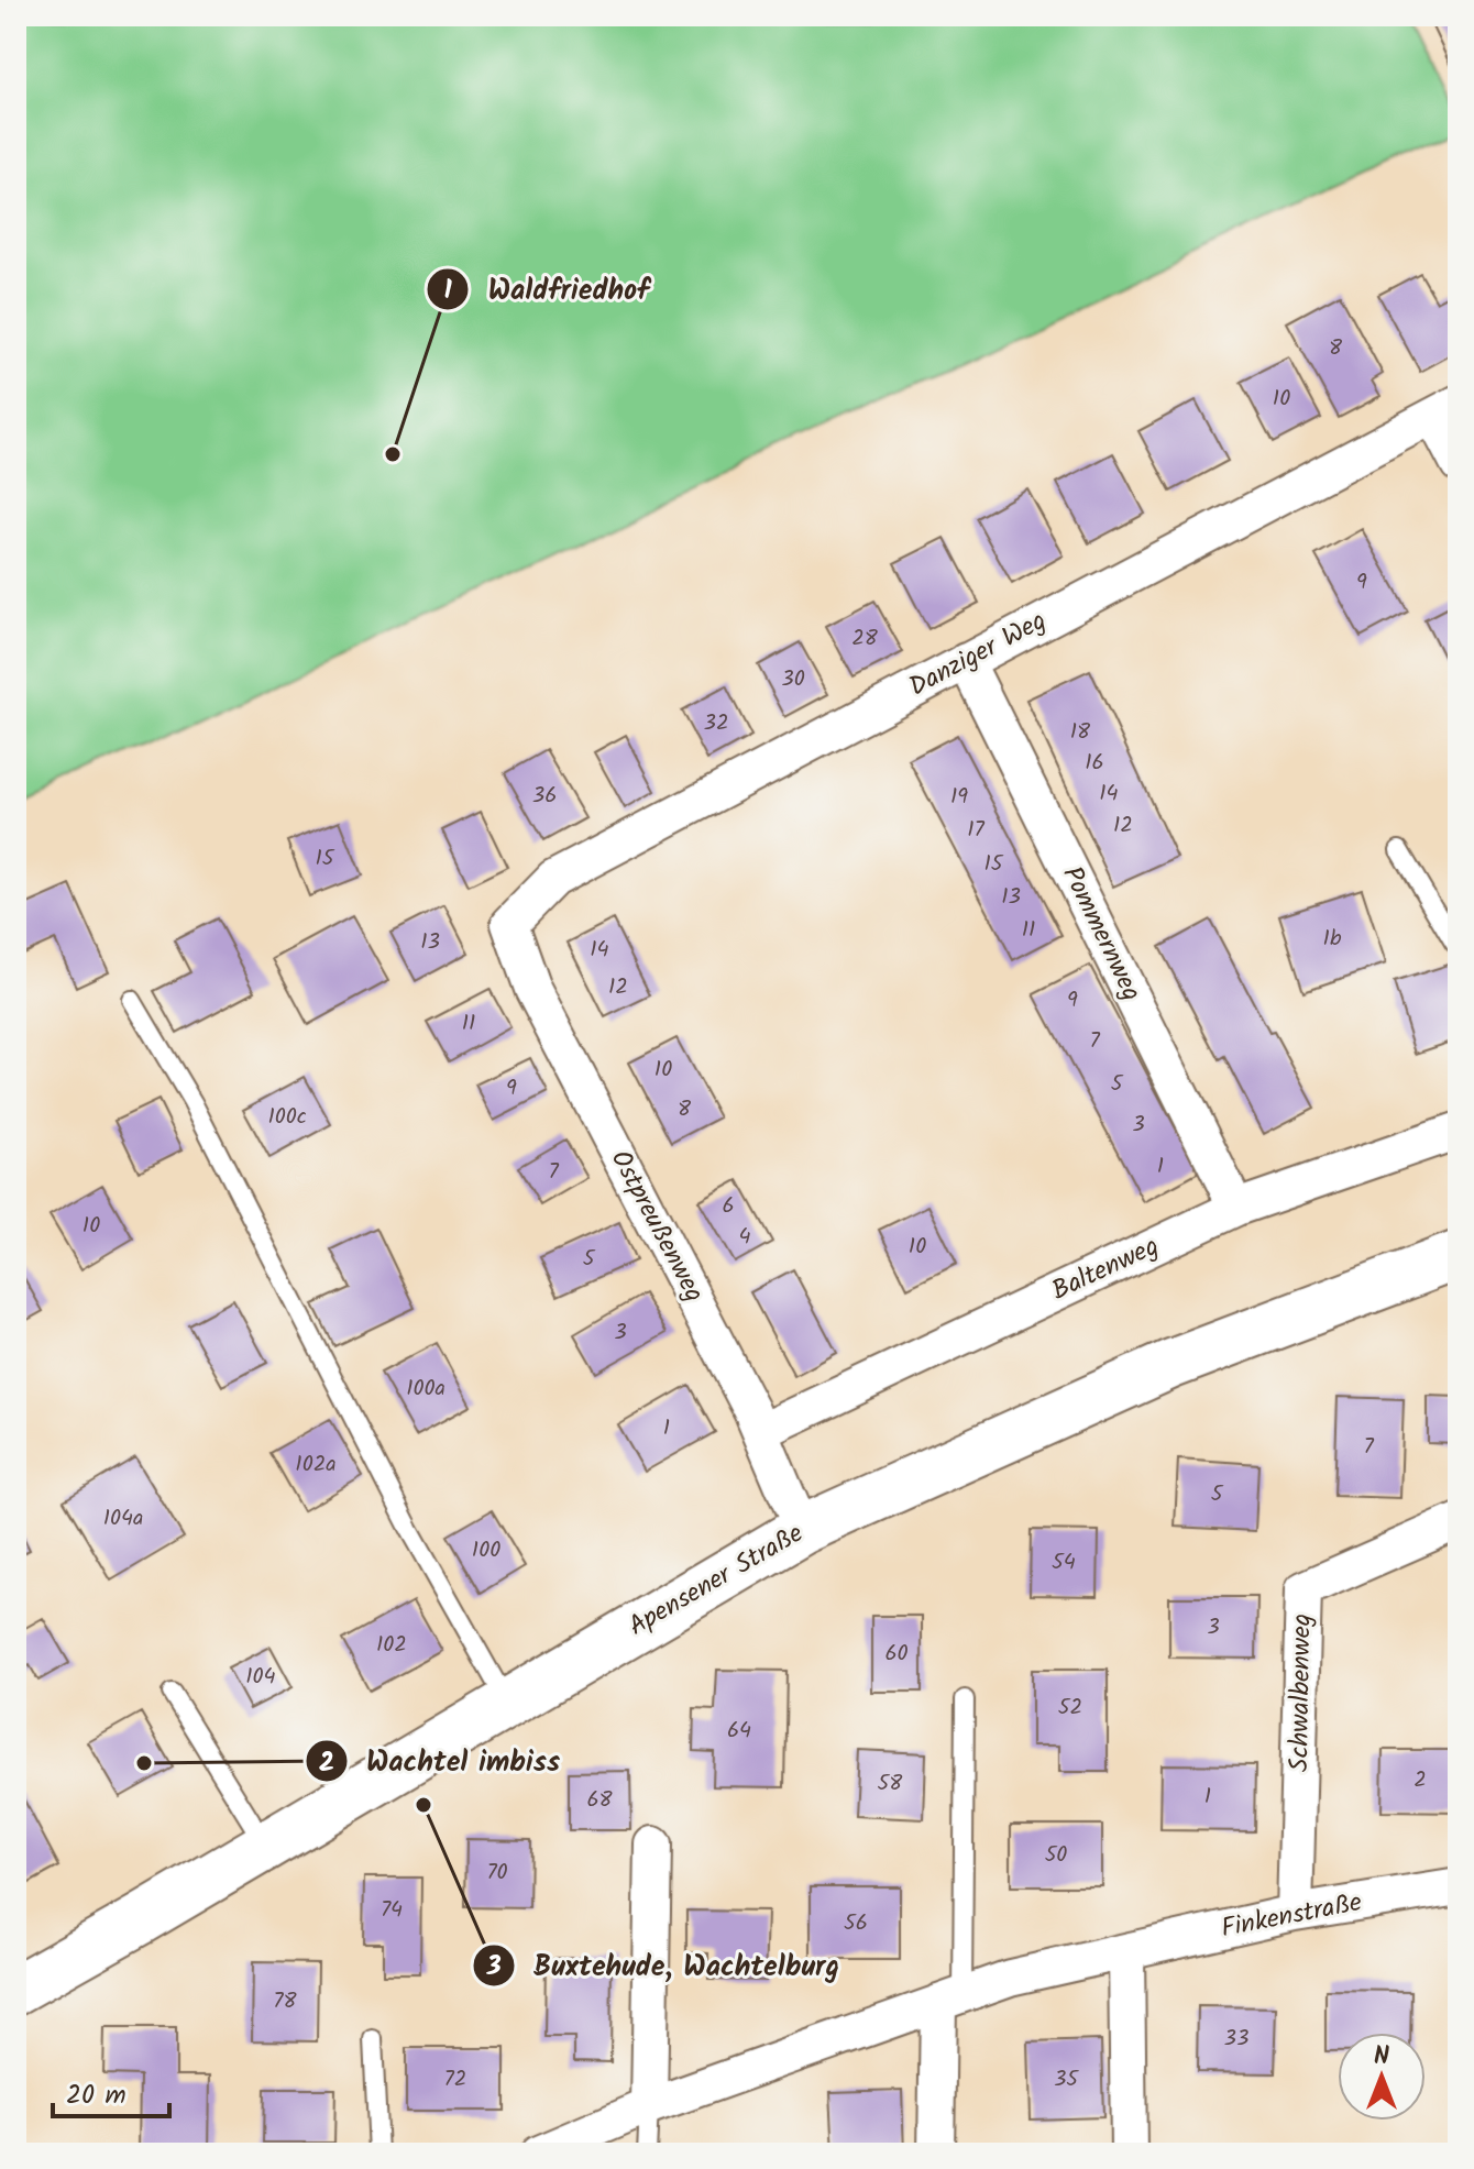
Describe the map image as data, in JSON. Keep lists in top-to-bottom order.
{
  "streets": {
    "main road": ["Apensener Straße"],
    "street": [
      "Danziger Weg",
      "Pommernweg",
      "Ostpreußenweg",
      "Baltenweg",
      "Schwalbenweg",
      "Finkenstraße"
    ]
  },
  "crossings": [
    ["Danziger Weg", "Pommernweg"],
    ["Danziger Weg", "Ostpreußenweg"],
    ["Pommernweg", "Baltenweg"],
    ["Ostpreußenweg", "Baltenweg"],
    ["Ostpreußenweg", "Apensener Straße"],
    ["Schwalbenweg", "Finkenstraße"]
  ],
  "places": ["Waldfriedhof", "Wachtel imbiss", "Buxtehude, Wachtelburg"],
  "house_numbers": [
    "8",
    "10",
    "9",
    "28",
    "30",
    "32",
    "18",
    "16",
    "14",
    "36",
    "19",
    "12",
    "17",
    "15",
    "15",
    "13",
    "11",
    "1b",
    "13",
    "14",
    "12",
    "9",
    "11",
    "7",
    "10",
    "5",
    "9",
    "8",
    "100c",
    "3",
    "1",
    "7",
    "6",
    "10",
    "4",
    "10",
    "5",
    "3",
    "100a",
    "1",
    "7",
    "102a",
    "5",
    "104a",
    "100",
    "54",
    "3",
    "102",
    "60",
    "104",
    "52",
    "64",
    "2",
    "58",
    "1",
    "68",
    "50",
    "70",
    "74",
    "56",
    "78",
    "33",
    "72",
    "35"
  ],
  "scale_bar": "20 m",
  "north": "top"
}
